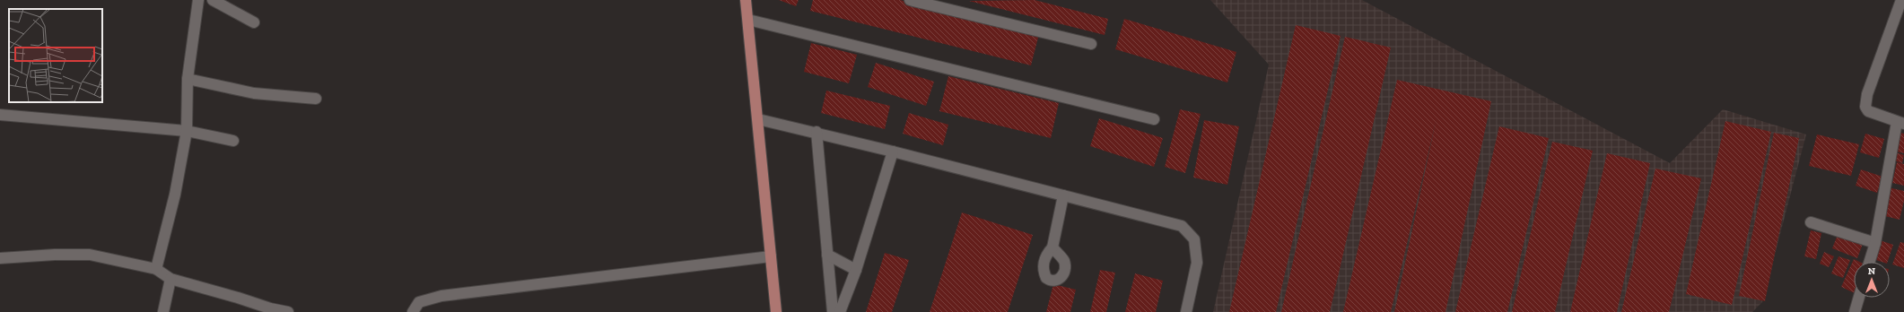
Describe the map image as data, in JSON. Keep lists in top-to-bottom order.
{
  "north": "top"
}
